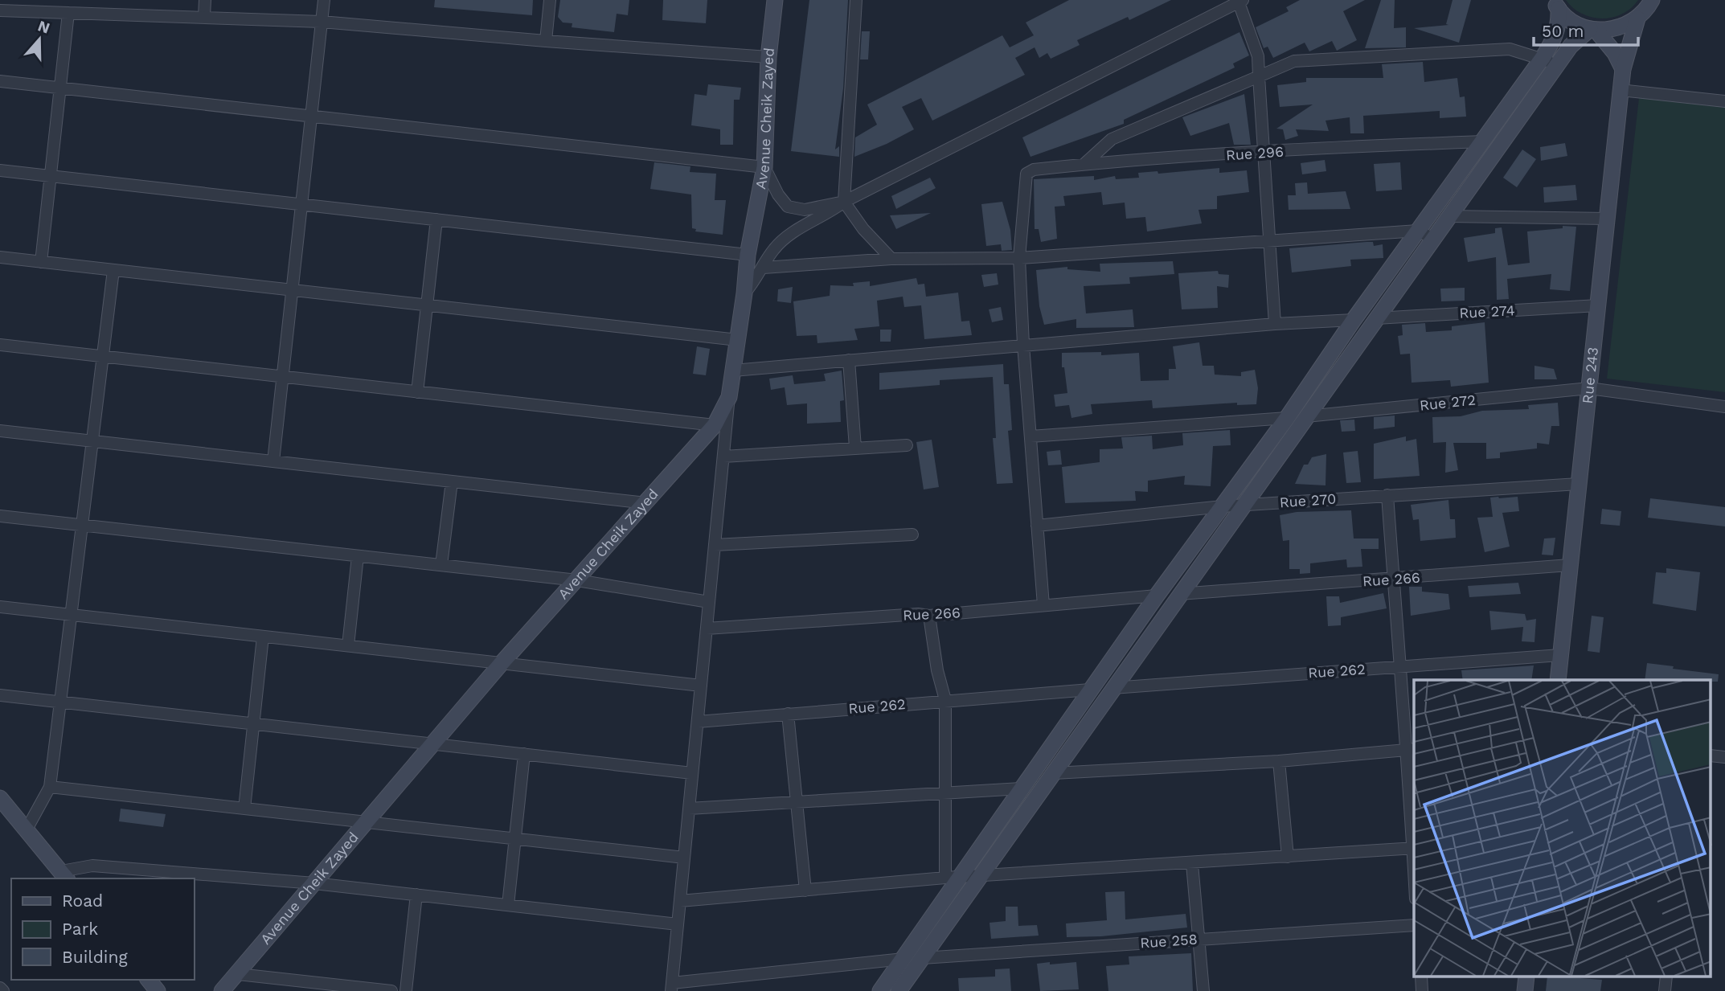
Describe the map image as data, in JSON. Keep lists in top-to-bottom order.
{
  "streets": {
    "street": [
      "Avenue Cheik Zayed",
      "Rue 296",
      "Rue 274",
      "Rue 243",
      "Rue 272",
      "Rue 270",
      "Rue 266",
      "Rue 262",
      "Rue 258"
    ]
  },
  "crossings": [
    ["Rue 274", "Rue 243"],
    ["Rue 243", "Rue 272"],
    ["Rue 243", "Rue 270"],
    ["Rue 243", "Rue 266"],
    ["Rue 243", "Rue 262"]
  ],
  "legend": ["Road", "Park", "Building"],
  "scale_bar": "50 m",
  "north": "top"
}
